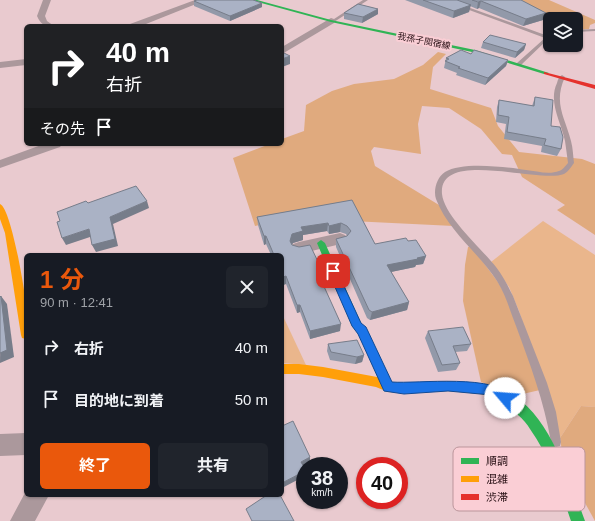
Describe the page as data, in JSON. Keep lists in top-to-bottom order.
{
  "streets": {
    "main road": ["我孫子関宿線"]
  },
  "legend": ["順調", "混雑", "渋滞"],
  "page": {
    "turn": ["40 m", "右折"],
    "then": "その先",
    "heading": ["1 分", "90 m · 12:41"],
    "list": [
      {
        "name": "右折",
        "value": "40 m"
      },
      {
        "name": "目的地に到着",
        "value": "50 m"
      }
    ],
    "buttons": ["終了", "共有"],
    "speed": "38 km/h",
    "limit": "40"
  }
}
